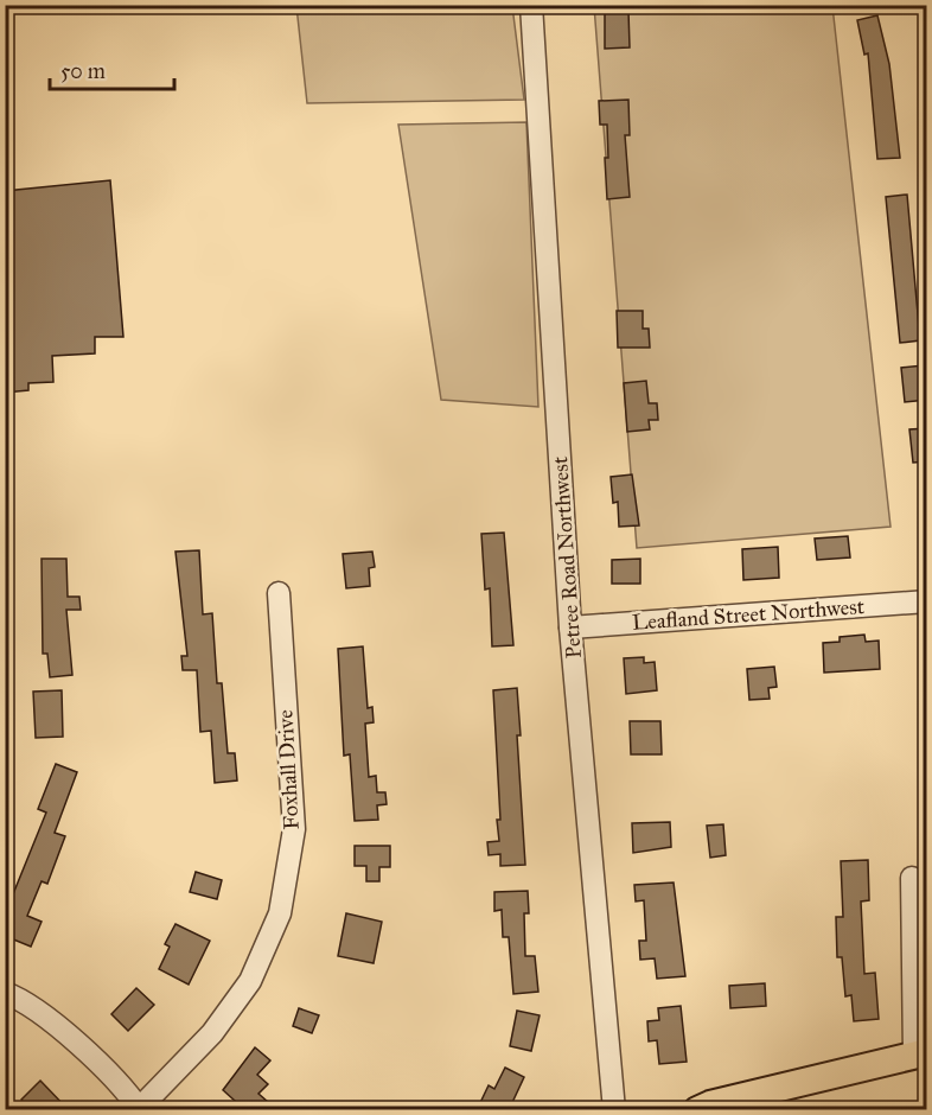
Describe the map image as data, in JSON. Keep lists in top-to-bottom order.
{
  "streets": {
    "street": ["Petree Road Northwest", "Leafland Street Northwest", "Foxhall Drive"]
  },
  "crossings": [
    ["Petree Road Northwest", "Leafland Street Northwest"]
  ],
  "scale_bar": "50 m"
}
